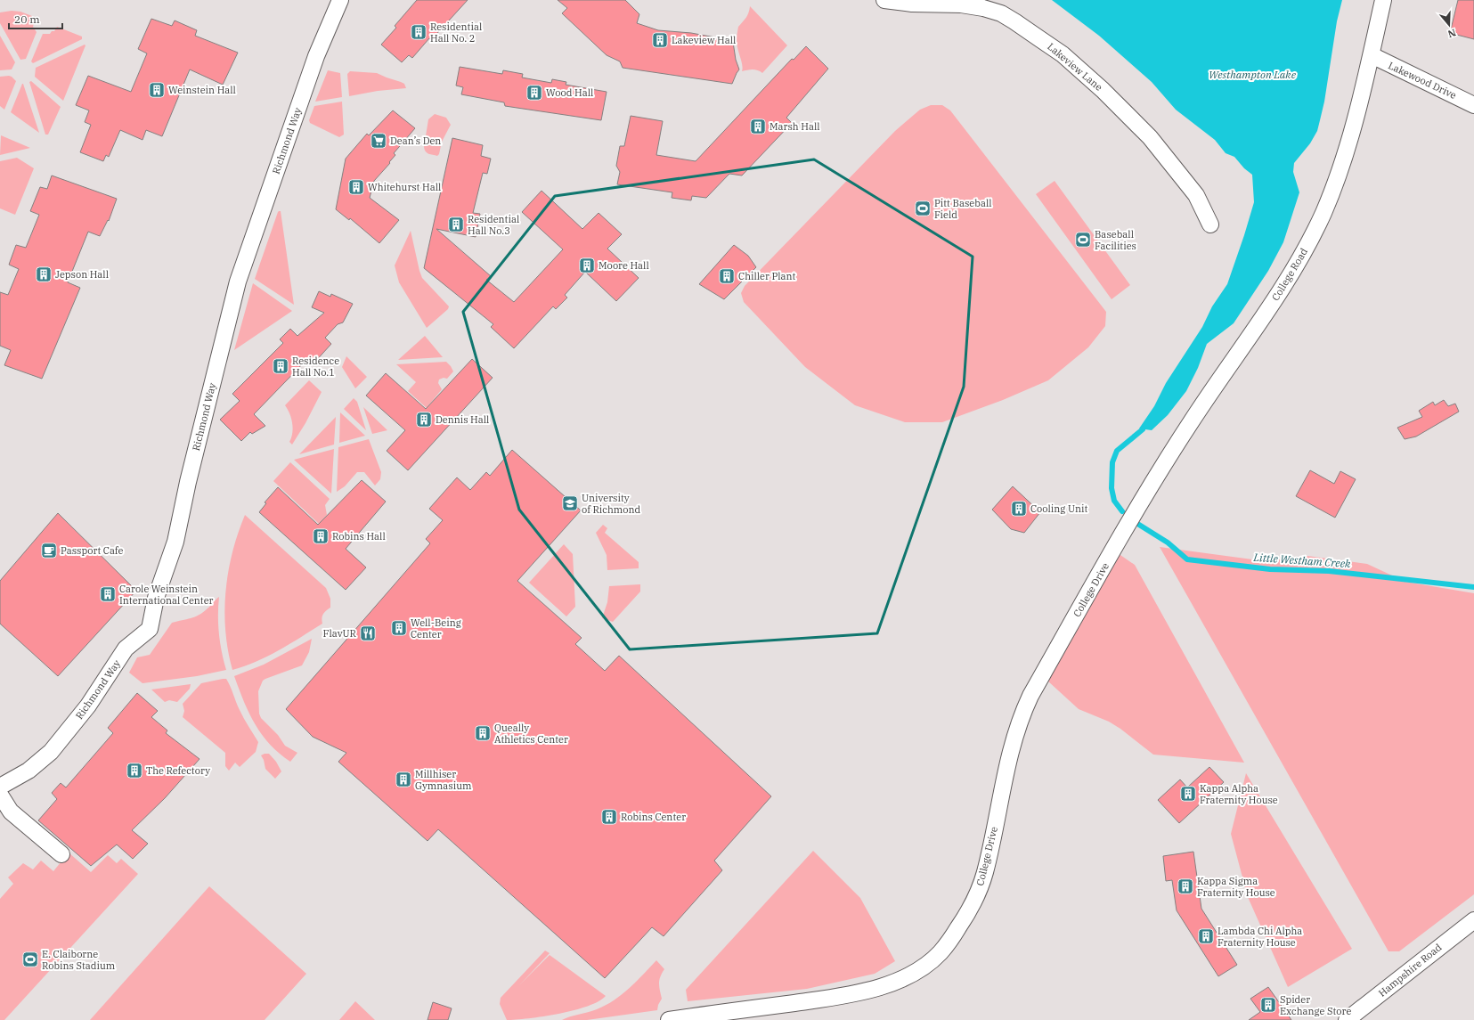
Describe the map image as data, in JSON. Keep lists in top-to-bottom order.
{
  "streets": {
    "street": [
      "Lakeview Lane",
      "Lakewood Drive",
      "Richmond Way",
      "College Road",
      "College Drive",
      "Hampshire Road"
    ]
  },
  "crossings": [
    ["Lakewood Drive", "College Road"],
    ["College Road", "College Drive"]
  ],
  "water": ["Westhampton Lake", "Little Westham Creek"],
  "places": {
    "building": [
      "Residential Hall No. 2",
      "Lakeview Hall",
      "Weinstein Hall",
      "Wood Hall",
      "Marsh Hall",
      "Whitehurst Hall",
      "Residential Hall No.3",
      "Moore Hall",
      "Jepson Hall",
      "Chiller Plant",
      "Residence Hall No.1",
      "Dennis Hall",
      "Cooling Unit",
      "Robins Hall",
      "Carole Weinstein International Center",
      "Well-Being Center",
      "Queally Athletics Center",
      "The Refectory",
      "Millhiser Gymnasium",
      "Kappa Alpha Fraternity House",
      "Robins Center",
      "Kappa Sigma Fraternity House",
      "Lambda Chi Alpha Fraternity House",
      "Spider Exchange Store"
    ],
    "supermarket": ["Dean’s Den"],
    "sports": ["Pitt Baseball Field", "Baseball Facilities", "E. Claiborne Robins Stadium"],
    "school or university": ["University of Richmond"],
    "cafe": ["Passport Cafe"],
    "restaurant": ["FlavUR"]
  },
  "scale_bar": "20 m",
  "north": "bottom"
}
